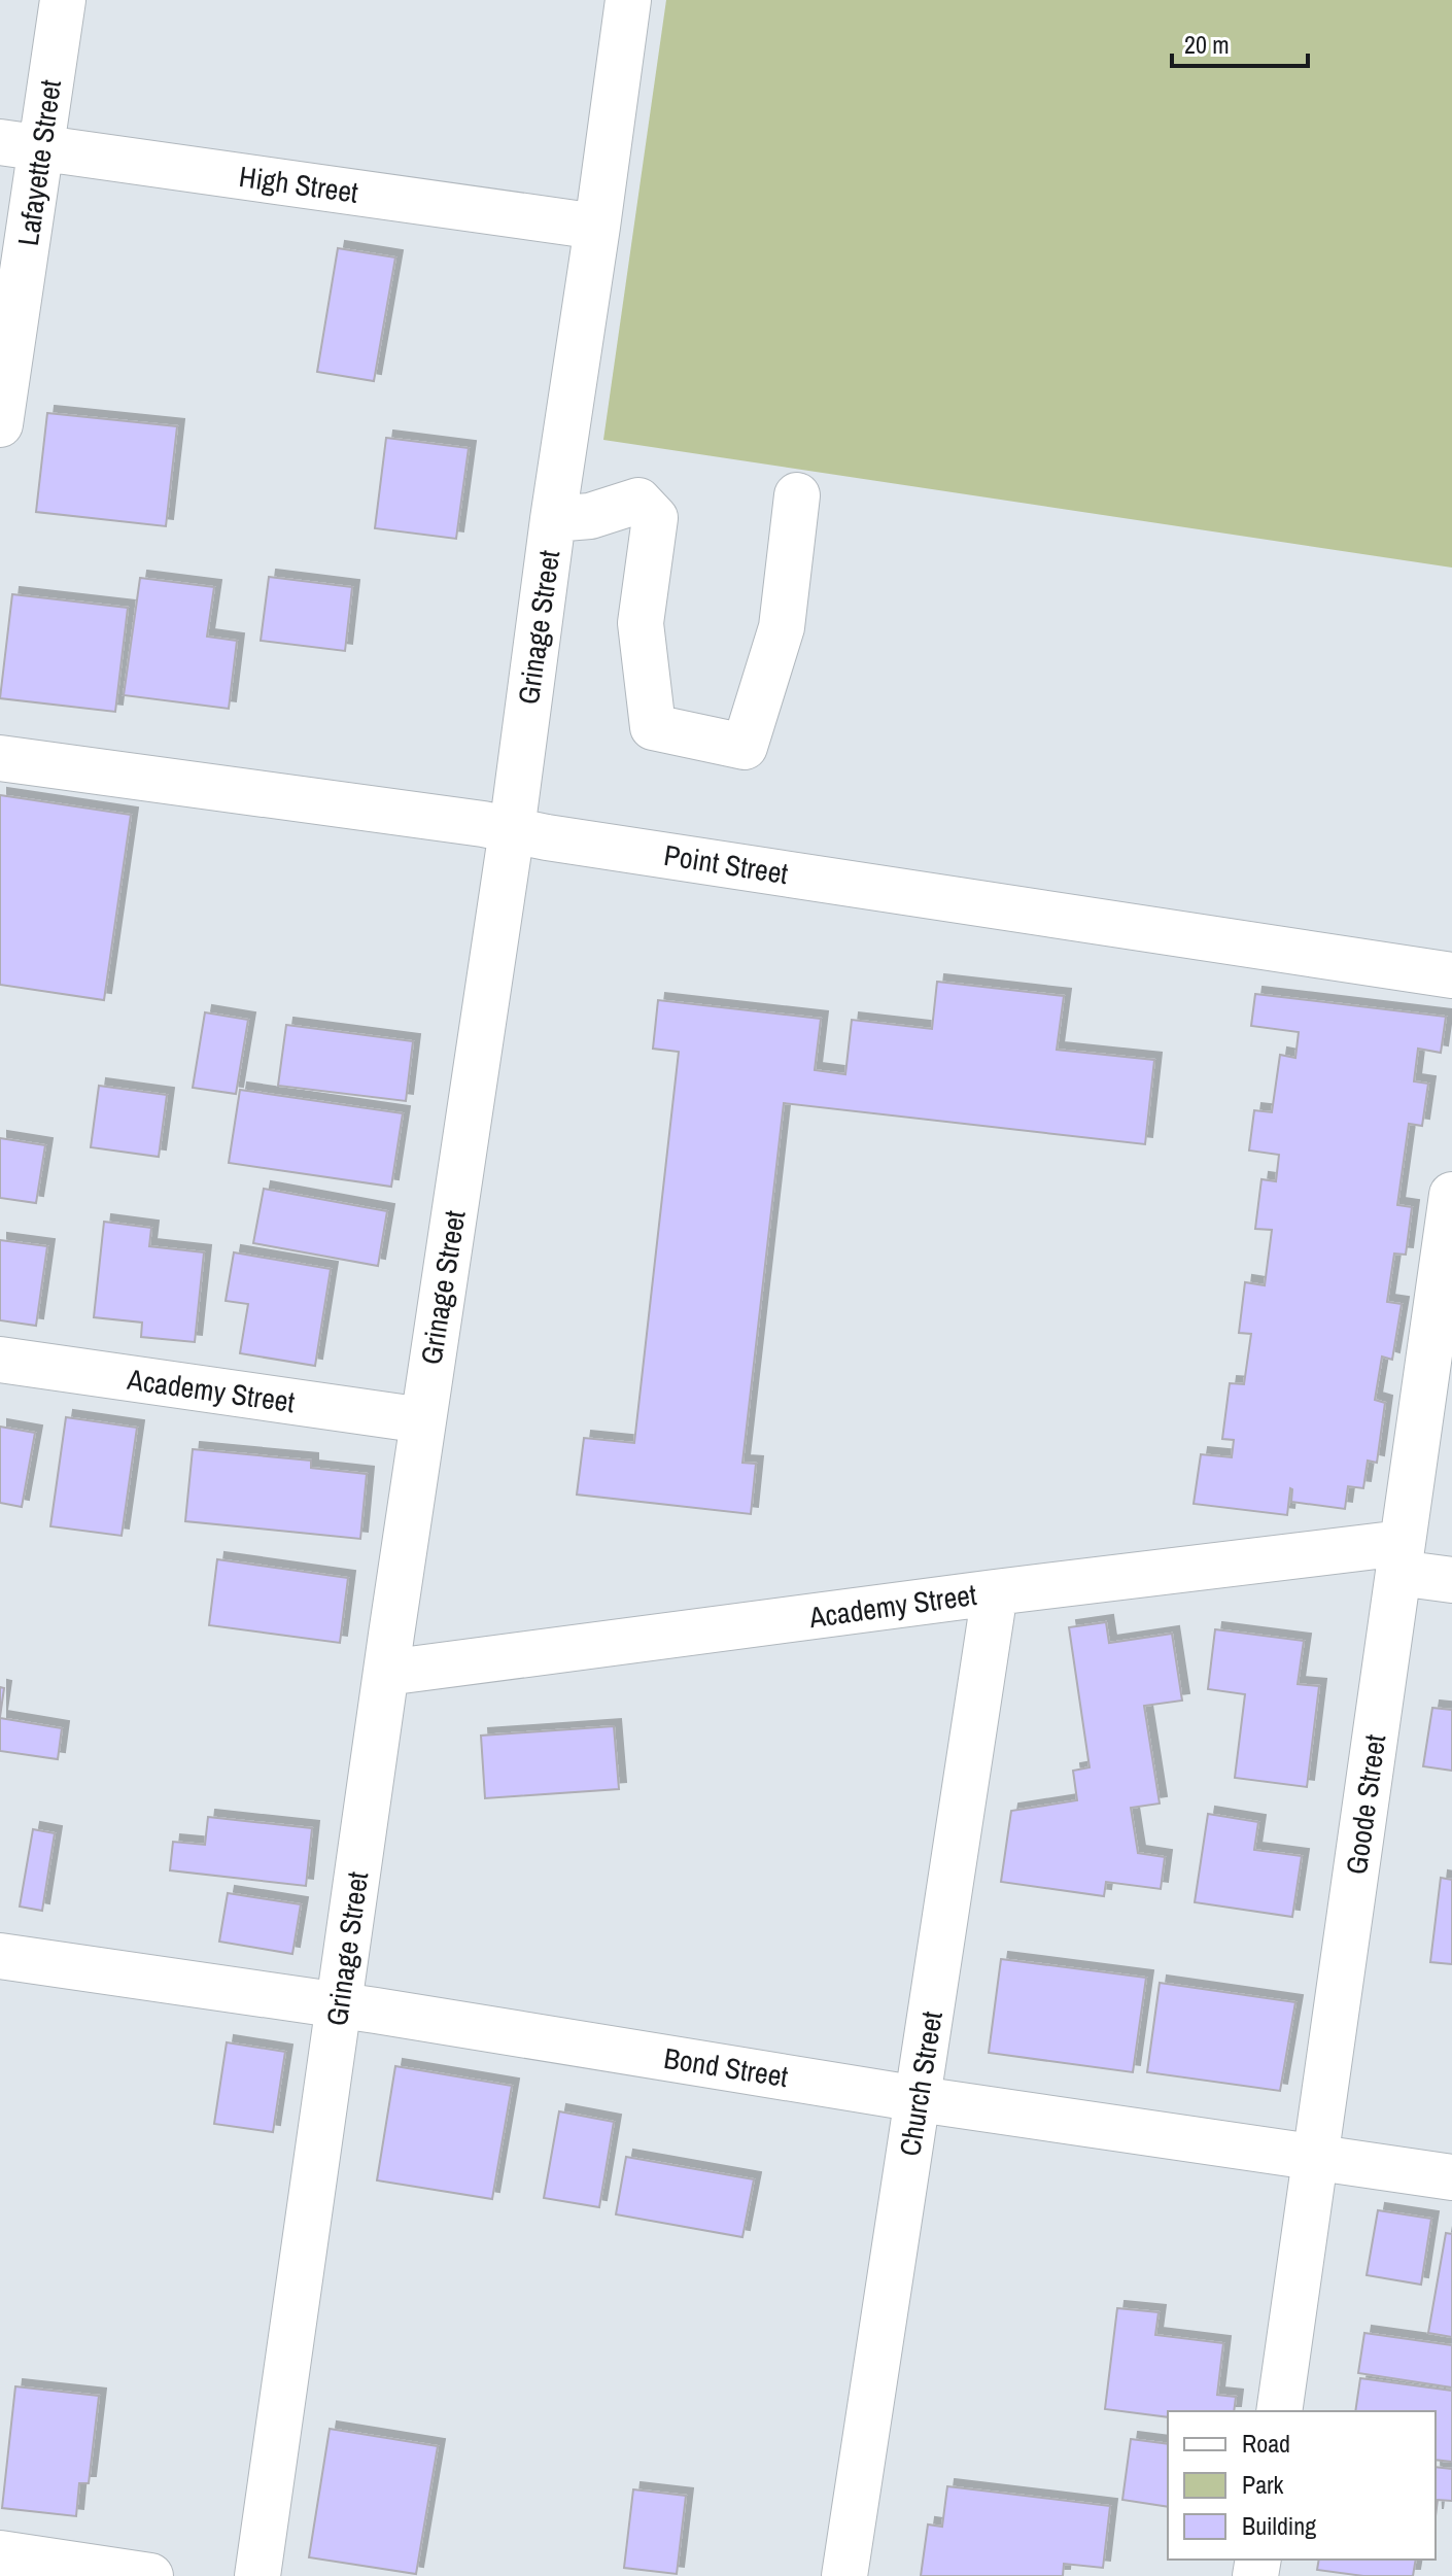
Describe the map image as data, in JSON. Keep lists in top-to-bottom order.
{
  "streets": {
    "street": [
      "Lafayette Street",
      "High Street",
      "Grinage Street",
      "Point Street",
      "Academy Street",
      "Goode Street",
      "Bond Street",
      "Church Street"
    ]
  },
  "crossings": [
    ["Lafayette Street", "High Street"],
    ["High Street", "Grinage Street"],
    ["Grinage Street", "Point Street"],
    ["Grinage Street", "Academy Street"],
    ["Grinage Street", "Bond Street"],
    ["Academy Street", "Goode Street"],
    ["Academy Street", "Church Street"],
    ["Goode Street", "Bond Street"],
    ["Bond Street", "Church Street"]
  ],
  "legend": ["Road", "Park", "Building"],
  "scale_bar": "20 m"
}
